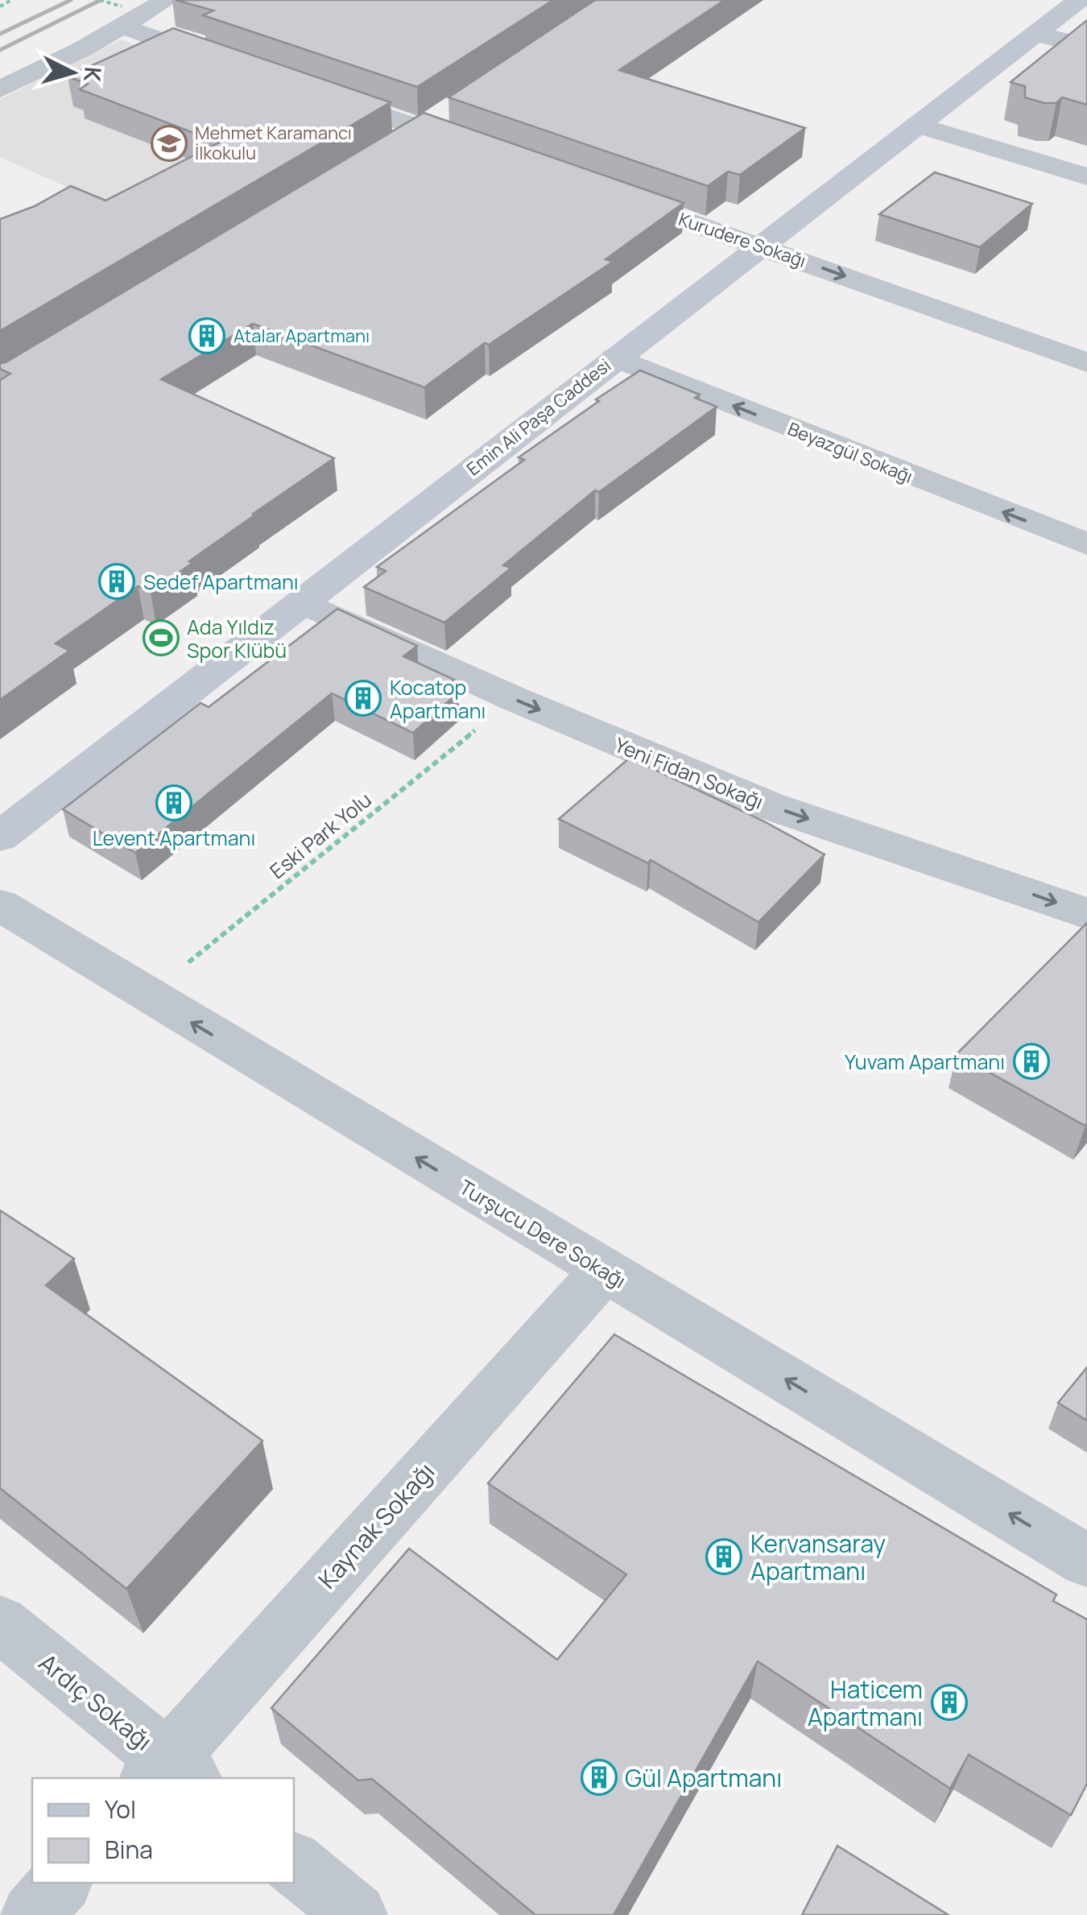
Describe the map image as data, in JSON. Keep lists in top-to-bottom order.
{
  "streets": {
    "street": [
      "Kurudere Sokağı",
      "Emin Ali Paşa Caddesi",
      "Beyazgül Sokağı",
      "Yeni Fidan Sokağı",
      "Turşucu Dere Sokağı",
      "Kaynak Sokağı",
      "Ardıç Sokağı"
    ],
    "path": ["Eski Park Yolu"]
  },
  "crossings": [
    ["Kurudere Sokağı", "Emin Ali Paşa Caddesi"],
    ["Emin Ali Paşa Caddesi", "Beyazgül Sokağı"],
    ["Emin Ali Paşa Caddesi", "Yeni Fidan Sokağı"],
    ["Yeni Fidan Sokağı", "Eski Park Yolu"],
    ["Eski Park Yolu", "Turşucu Dere Sokağı"],
    ["Turşucu Dere Sokağı", "Kaynak Sokağı"],
    ["Kaynak Sokağı", "Ardıç Sokağı"]
  ],
  "one_way": ["Yeni Fidan Sokağı", "Turşucu Dere Sokağı"],
  "places": {
    "school or university": ["Mehmet Karamancı İlkokulu"],
    "building": [
      "Atalar Apartmanı",
      "Sedef Apartmanı",
      "Kocatop Apartmanı",
      "Levent Apartmanı",
      "Yuvam Apartmanı",
      "Kervansaray Apartmanı",
      "Haticem Apartmanı",
      "Gül Apartmanı"
    ],
    "sports": ["Ada Yıldız Spor Klübü"]
  },
  "legend": ["Yol", "Bina"],
  "north": "right"
}
